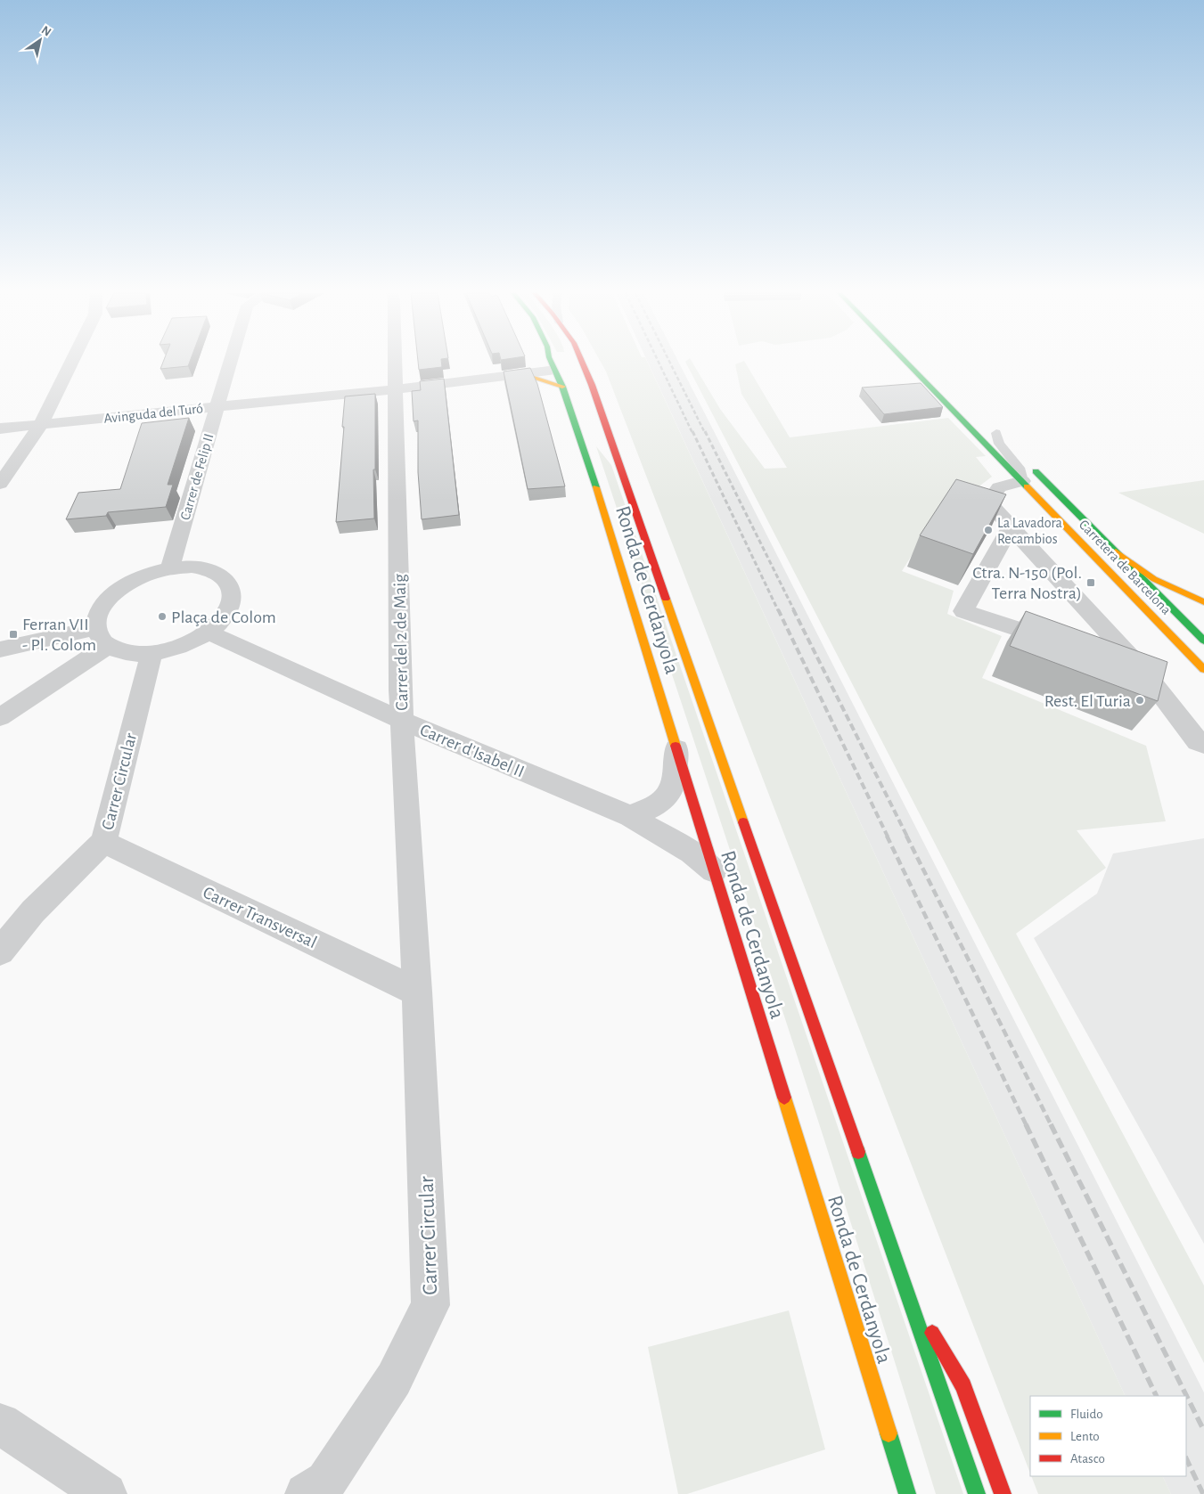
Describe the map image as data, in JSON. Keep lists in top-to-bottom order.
{
  "streets": {
    "main road": ["Carretera de Barcelona", "Ronda de Cerdanyola"],
    "street": [
      "Avinguda del Turó",
      "Carrer de Felip II",
      "Carrer del 2 de Maig",
      "Carrer d'Isabel II",
      "Carrer Circular",
      "Carrer Transversal"
    ]
  },
  "crossings": [
    ["Avinguda del Turó", "Carrer de Felip II"],
    ["Avinguda del Turó", "Ronda de Cerdanyola"],
    ["Avinguda del Turó", "Carrer del 2 de Maig"],
    ["Carrer de Felip II", "Carrer d'Isabel II"],
    ["Carrer de Felip II", "Carrer Circular"],
    ["Ronda de Cerdanyola", "Carrer d'Isabel II"],
    ["Carrer del 2 de Maig", "Carrer d'Isabel II"],
    ["Carrer del 2 de Maig", "Carrer Circular"],
    ["Carrer del 2 de Maig", "Carrer Transversal"],
    ["Carrer d'Isabel II", "Carrer Circular"],
    ["Carrer Circular", "Carrer Transversal"]
  ],
  "places": {
    "other": ["La Lavadora Recambios", "Plaça de Colom", "Rest. El Turia"],
    "transit": ["Ctra. N-150 (Pol. Terra Nostra)", "Ferran VII - Pl. Colom"]
  },
  "legend": ["Fluido", "Lento", "Atasco"],
  "north": "top right"
}
